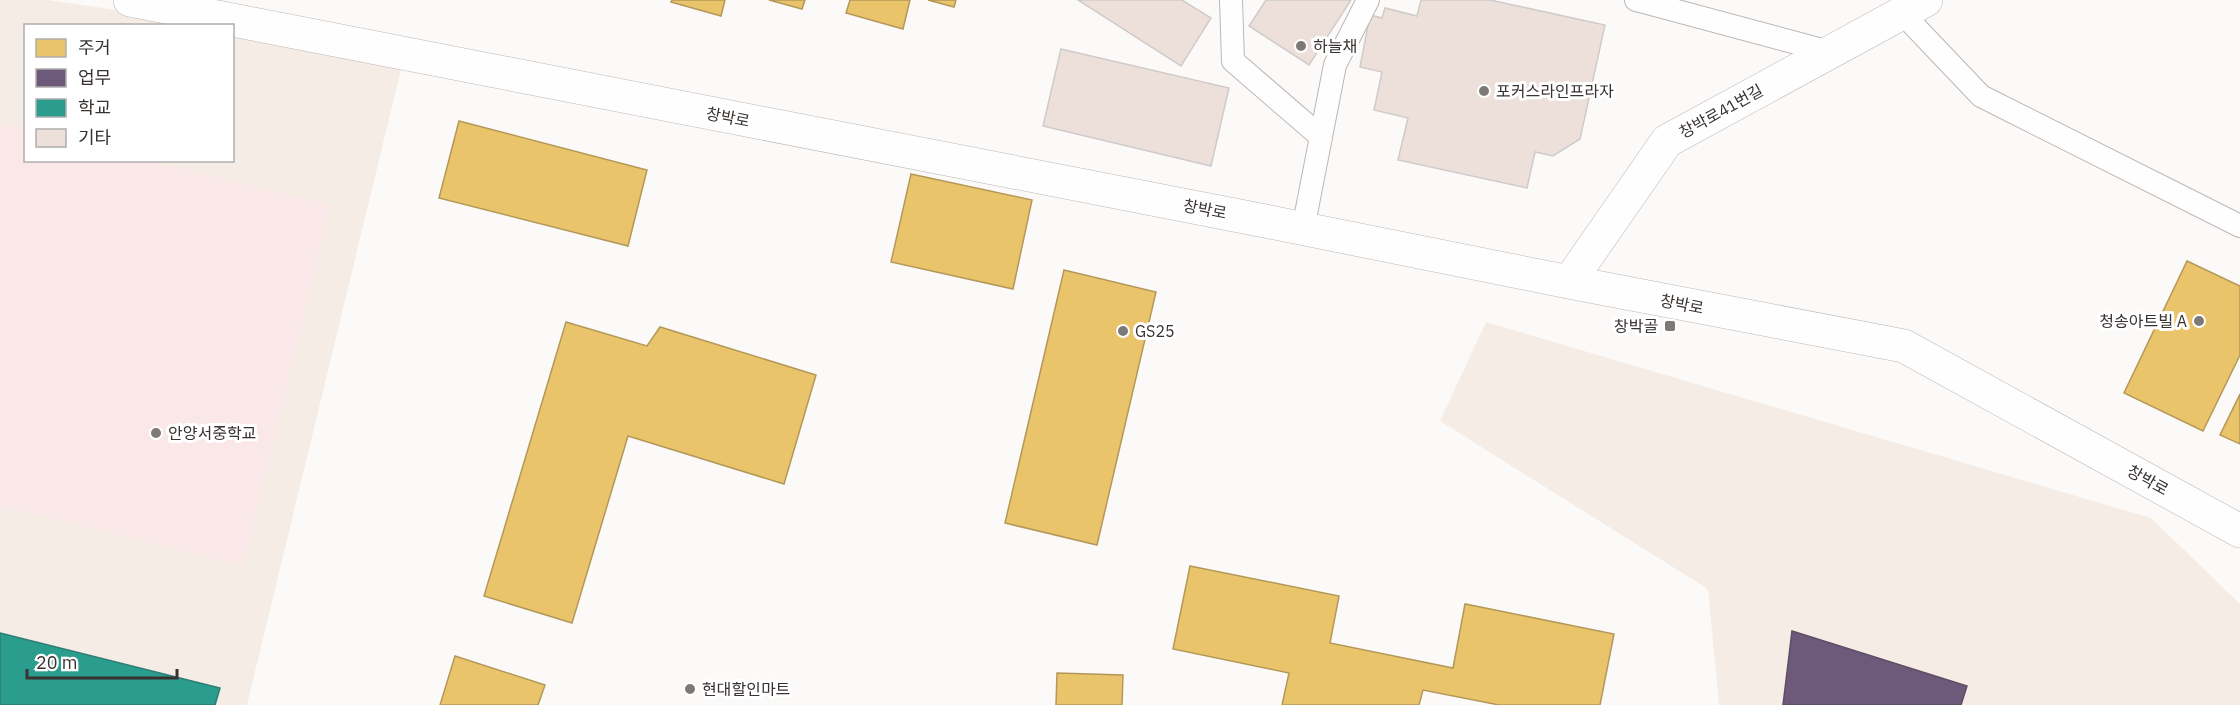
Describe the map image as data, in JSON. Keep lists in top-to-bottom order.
{
  "streets": {
    "street": ["창박로41번길", "창박로"]
  },
  "crossings": [
    ["창박로41번길", "창박로"]
  ],
  "places": {
    "other": [
      "하늘채",
      "포커스라인프라자",
      "청송아트빌 A",
      "GS25",
      "안양서중학교",
      "현대할인마트"
    ],
    "transit": ["창박골"]
  },
  "legend": [
    "주거",
    "업무",
    "학교",
    "기타"
  ],
  "scale_bar": "20 m"
}
